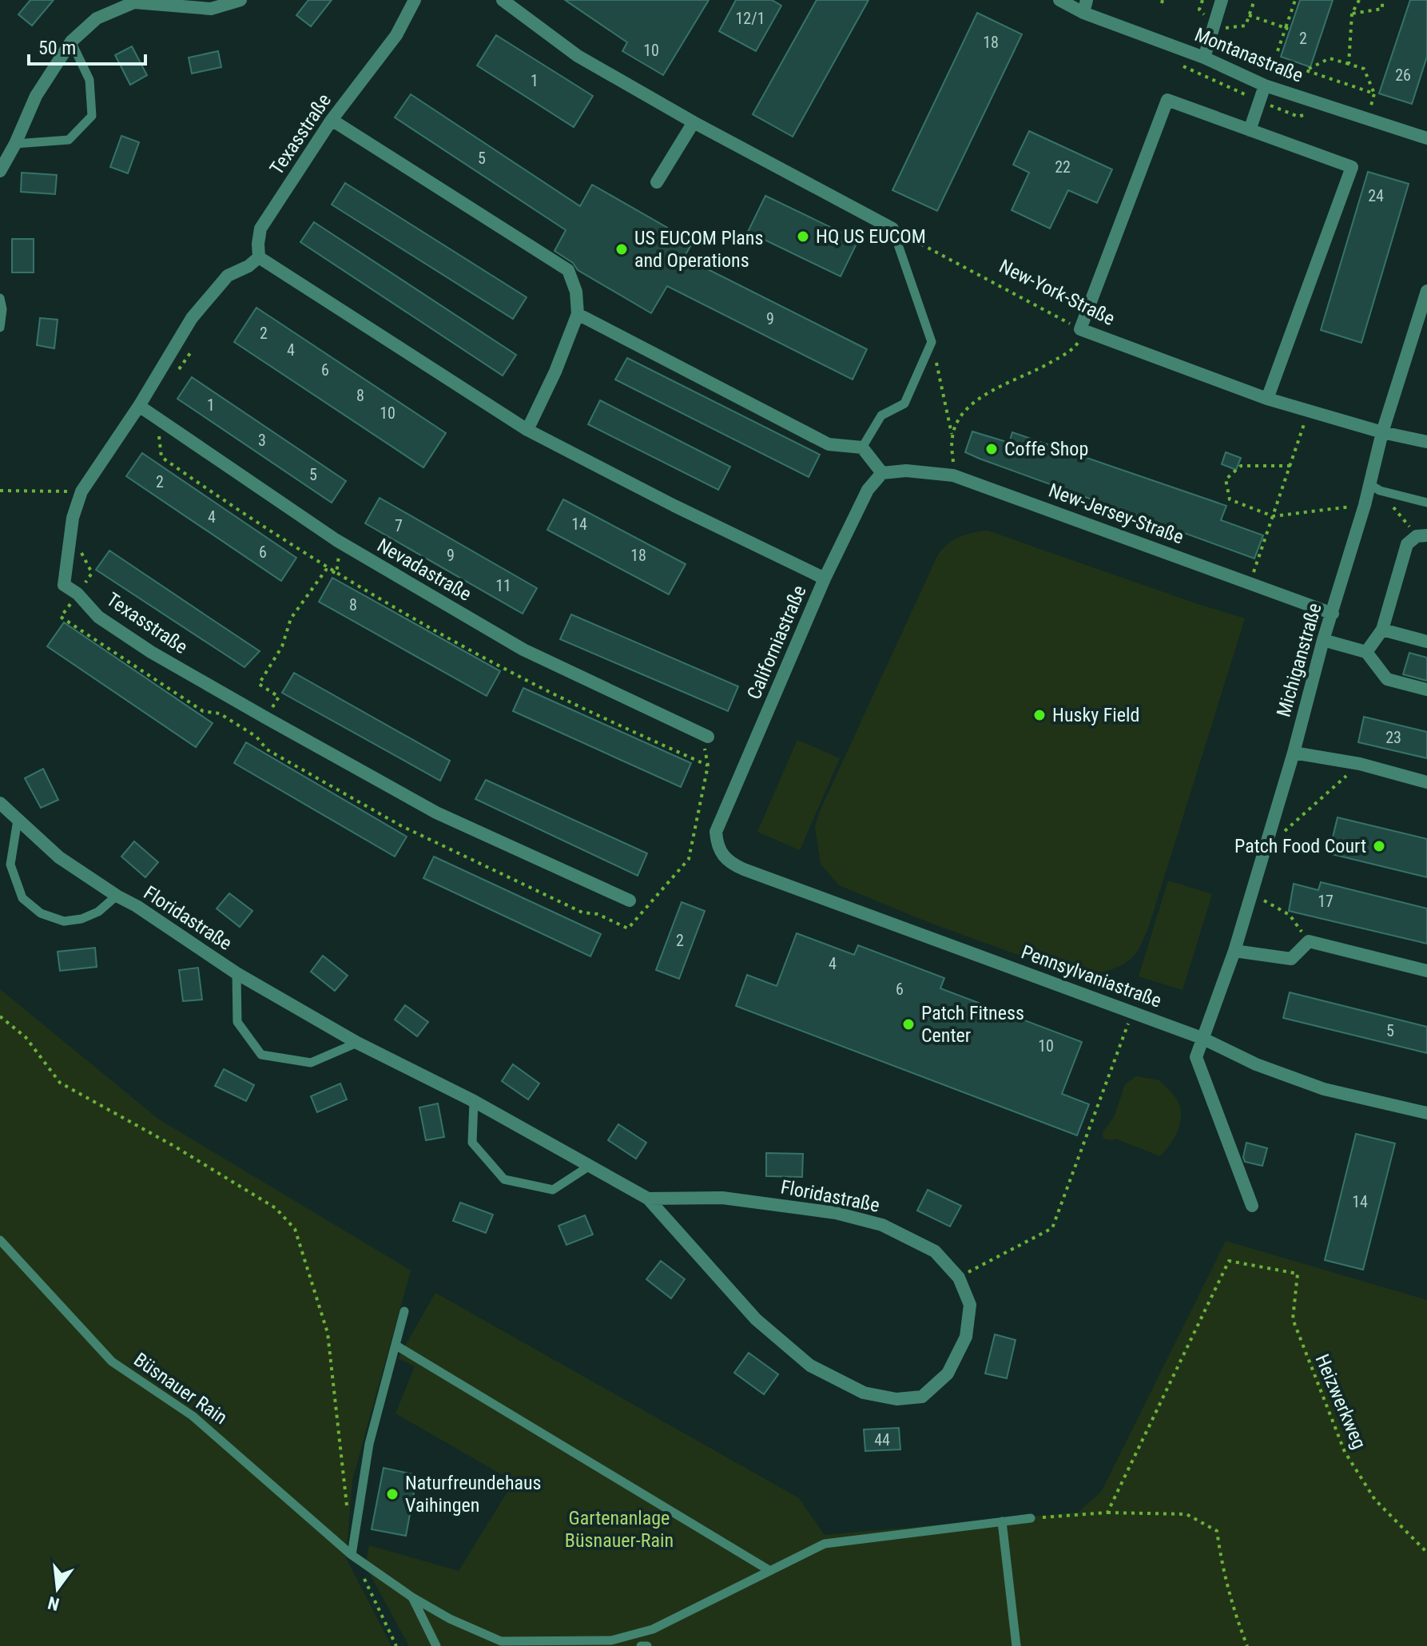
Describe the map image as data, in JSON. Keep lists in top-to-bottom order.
{
  "streets": {
    "street": [
      "Montanastraße",
      "Texasstraße",
      "New-York-Straße",
      "New-Jersey-Straße",
      "Nevadastraße",
      "Californiastraße",
      "Michiganstraße",
      "Floridastraße",
      "Pennsylvaniastraße"
    ],
    "lane": ["Büsnauer Rain"],
    "path": ["Heizwerkweg"]
  },
  "crossings": [
    ["Texasstraße", "Nevadastraße"],
    ["New-York-Straße", "Michiganstraße"],
    ["New-Jersey-Straße", "Californiastraße"],
    ["New-Jersey-Straße", "Michiganstraße"],
    ["Californiastraße", "Pennsylvaniastraße"],
    ["Michiganstraße", "Pennsylvaniastraße"]
  ],
  "parks": ["Gartenanlage Büsnauer-Rain"],
  "places": [
    "HQ US EUCOM",
    "US EUCOM Plans and Operations",
    "Coffe Shop",
    "Husky Field",
    "Patch Food Court",
    "Patch Fitness Center",
    "Naturfreundehaus Vaihingen"
  ],
  "house_numbers": [
    "12/1",
    "2",
    "18",
    "10",
    "26",
    "1",
    "5",
    "22",
    "24",
    "9",
    "2",
    "4",
    "6",
    "8",
    "1",
    "10",
    "3",
    "5",
    "2",
    "4",
    "14",
    "7",
    "6",
    "9",
    "18",
    "11",
    "8",
    "23",
    "17",
    "2",
    "4",
    "6",
    "5",
    "10",
    "14",
    "44"
  ],
  "scale_bar": "50 m",
  "north": "bottom"
}
